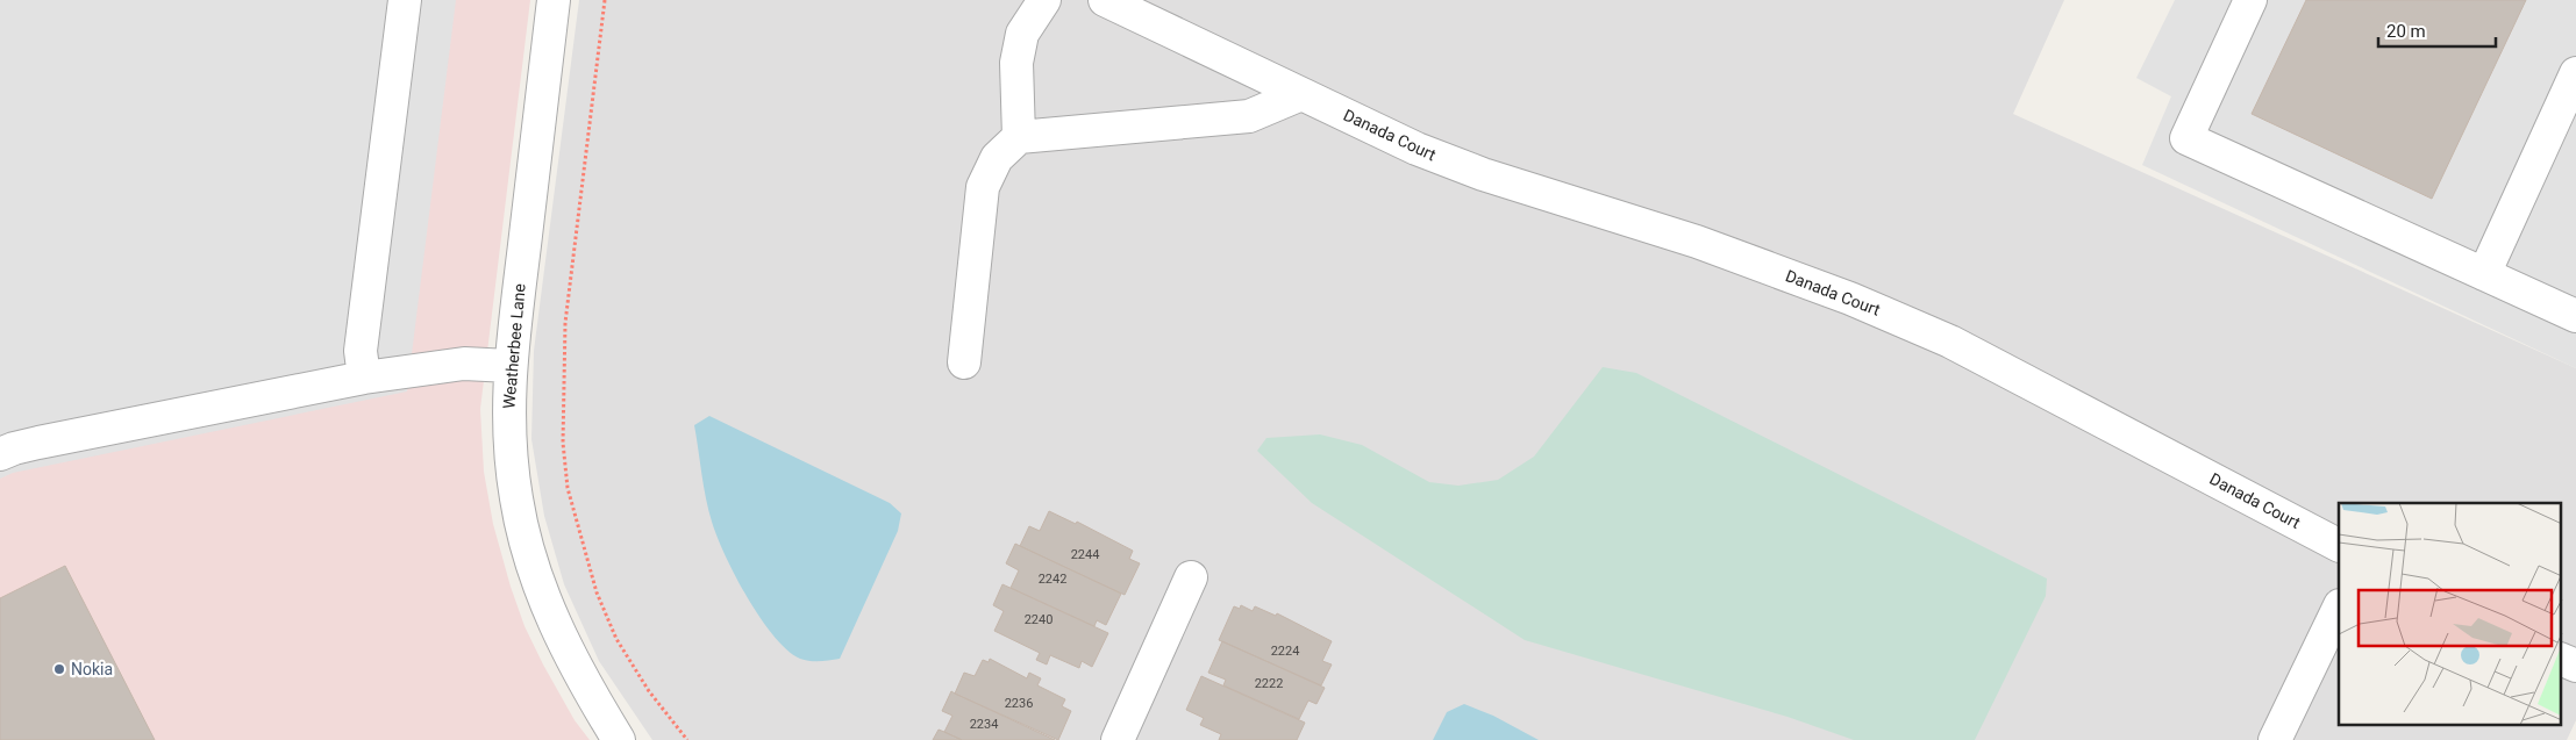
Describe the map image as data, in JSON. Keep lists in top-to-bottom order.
{
  "streets": {
    "street": ["Danada Court", "Weatherbee Lane"]
  },
  "places": ["Nokia"],
  "house_numbers": [
    "2244",
    "2242",
    "2240",
    "2224",
    "2222",
    "2236",
    "2234"
  ],
  "scale_bar": "20 m"
}
